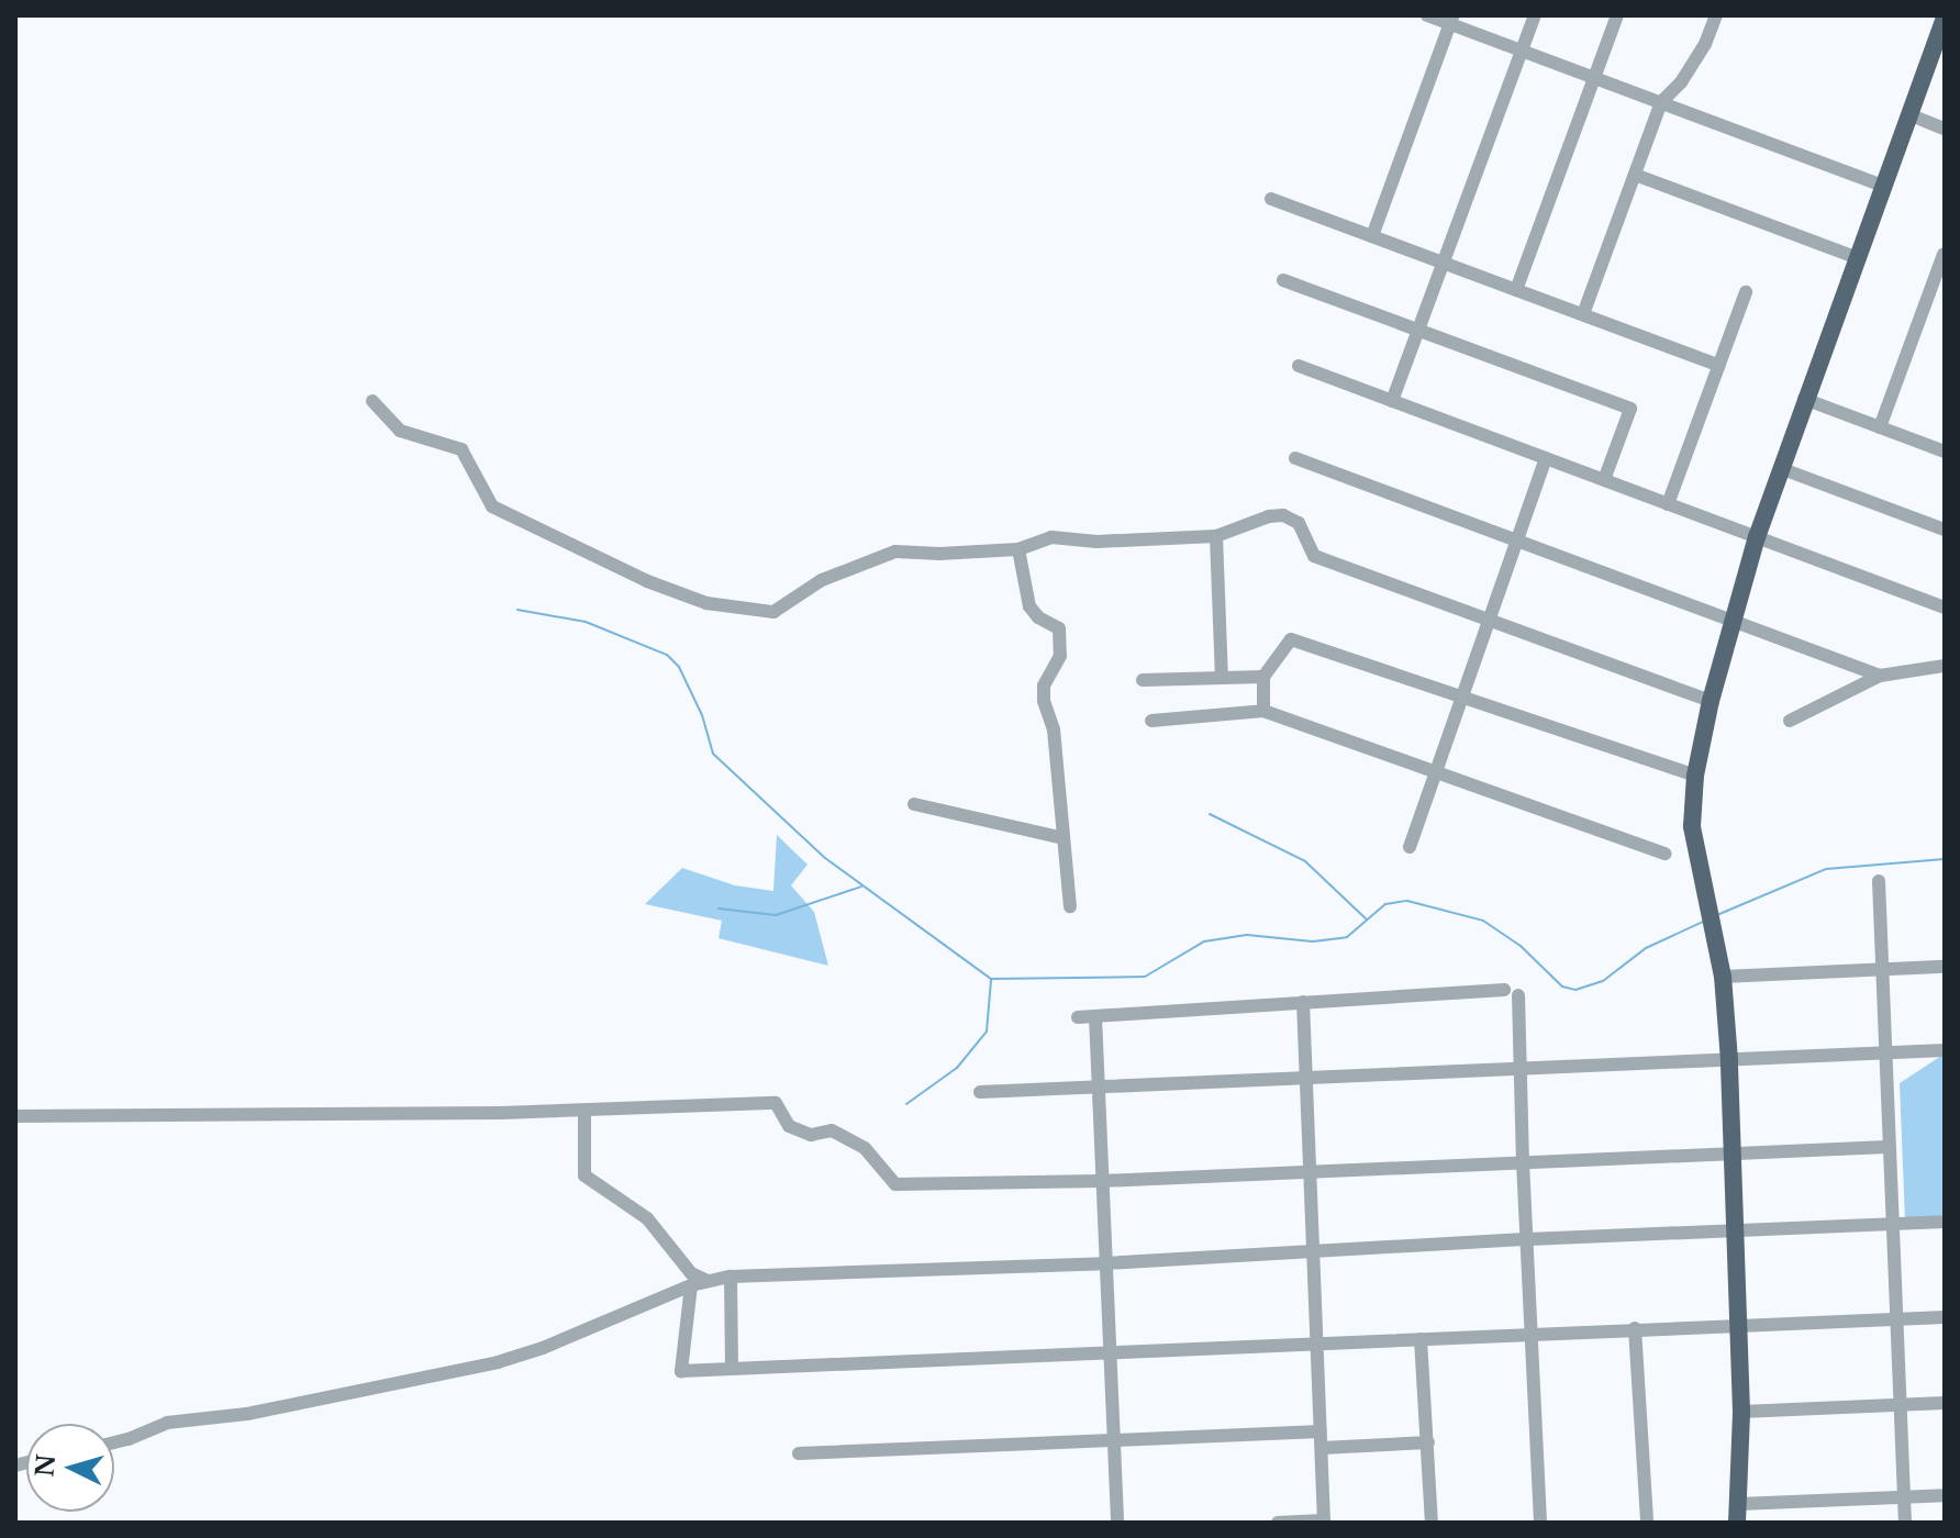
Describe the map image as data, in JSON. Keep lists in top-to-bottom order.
{
  "north": "left"
}
